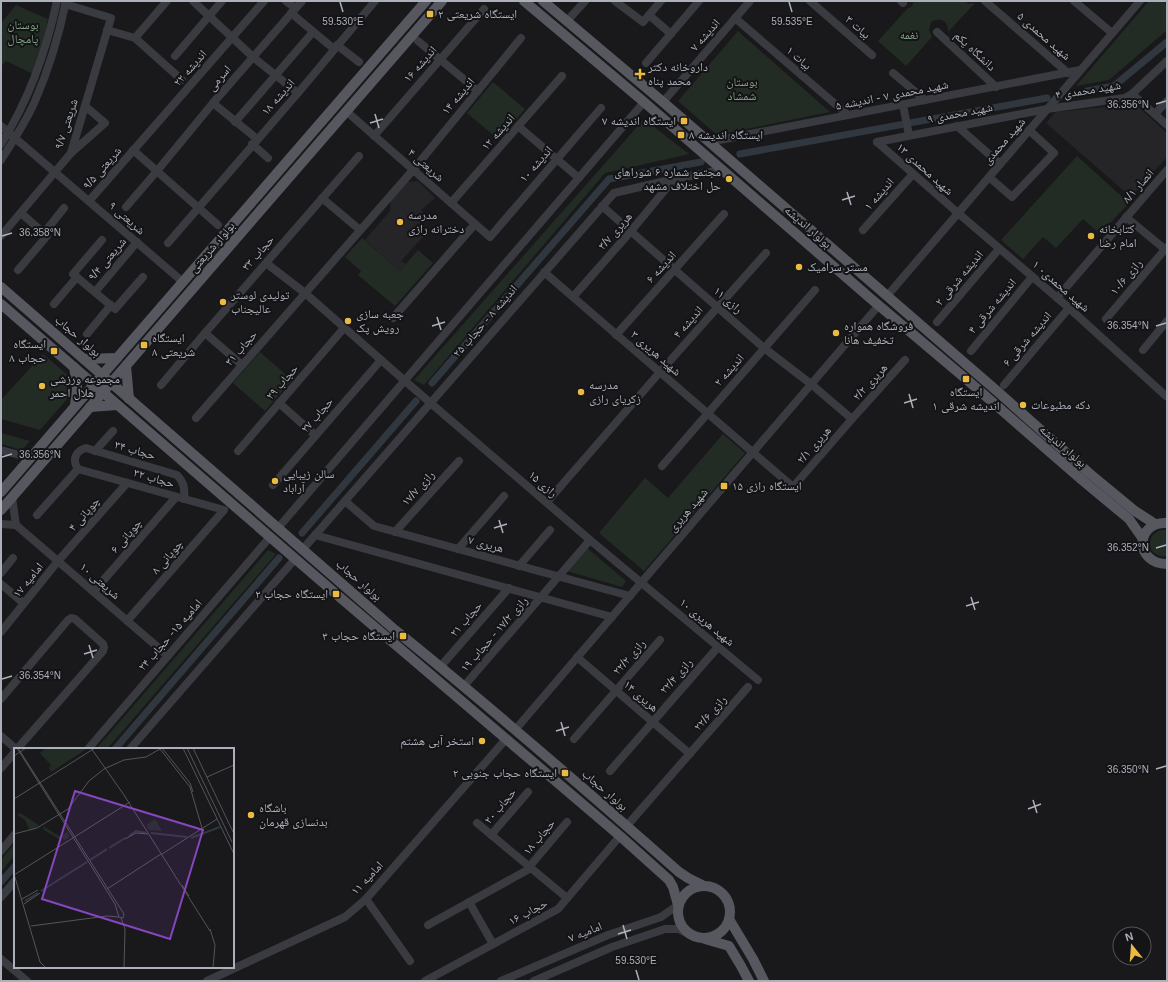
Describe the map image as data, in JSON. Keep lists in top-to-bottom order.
{
  "streets": {
    "main road": ["بولوار اندیشه", "بولوار شریعتی", "بولوار حجاب"],
    "street": [
      "بیات ۳",
      "اندیشه ۷",
      "شهید محمدی ۵",
      "دانشگاه یکم",
      "بیات ۱",
      "اندیشه ۱۶",
      "اندیشه ۲۲",
      "اسرمی",
      "شهید محمدی ۴",
      "شهید محمدی ۷ - اندیشه ۵",
      "اندیشه ۱۴",
      "اندیشه ۱۸",
      "شهید محمدی ۹",
      "شریعتی ۹/۷",
      "اندیشه ۱۲",
      "شهید محمدی",
      "اندیشه ۱۰",
      "شریعتی ۴",
      "شریعتی ۹/۵",
      "شهید محمدی ۱۳",
      "انصار ۸/۱",
      "اندیشه ۱",
      "شریعتی ۹",
      "هریری ۳/۷",
      "حجاب ۳۳",
      "شریعتی ۹/۴",
      "اندیشه ۶",
      "رازی ۱۰/۶",
      "اندیشه شرقی ۲",
      "شهید محمدی۰ ۱",
      "رازی ۱۱",
      "اندیشه شرقی ۴",
      "اندیشه ۸ - حجاب ۲۵",
      "اندیشه ۴",
      "اندیشه شرقی ۶",
      "حجاب ۳۱",
      "شهید هریری ۳",
      "اندیشه ۲",
      "حجاب ۲۹",
      "هریری ۲/۲",
      "حجاب ۲۷",
      "هریری ۲/۱",
      "حجاب ۳۴",
      "حجاب ۳۲",
      "رازی ۱۵",
      "رازی ۱۷/۷",
      "شهید هریری",
      "چوپانی ۴",
      "چوپانی ۶",
      "هریری ۷",
      "چوپانی ۸",
      "امامیه ۱۷",
      "شریعتی ۱۰",
      "حجاب ۲۱",
      "شهید هریری ۱۰",
      "رازی ۱۷/۲ - حجاب ۱۹",
      "امامیه ۱۵- حجاب ۲۴",
      "رازی ۲۲/۲",
      "رازی ۲۲/۴",
      "هریری ۱۴",
      "رازی ۲۲/۶",
      "حجاب ۲۰",
      "حجاب ۱۸",
      "امامیه ۱۱",
      "حجاب ۱۶",
      "امامیه ۷"
    ]
  },
  "crossings": [
    ["اندیشه ۷", "بیات ۱"],
    ["اندیشه ۷", "بولوار اندیشه"],
    ["شهید محمدی ۵", "شهید محمدی ۷ - اندیشه ۵"],
    ["دانشگاه یکم", "شهید محمدی ۷ - اندیشه ۵"],
    ["بیات ۱", "شهید محمدی ۷ - اندیشه ۵"],
    ["اندیشه ۱۶", "شریعتی ۴"],
    ["اندیشه ۲۲", "شریعتی ۹/۵"],
    ["شهید محمدی ۴", "شهید محمدی ۹"],
    ["شهید محمدی ۴", "شهید محمدی"],
    ["شهید محمدی ۷ - اندیشه ۵", "شهید محمدی"],
    ["شهید محمدی ۷ - اندیشه ۵", "بولوار اندیشه"],
    ["اندیشه ۱۴", "شریعتی ۴"],
    ["اندیشه ۱۴", "حجاب ۳۱"],
    ["شهید محمدی ۹", "شهید محمدی"],
    ["شهید محمدی ۹", "شهید محمدی ۱۳"],
    ["شریعتی ۹/۷", "شریعتی ۹"],
    ["اندیشه ۱۲", "شریعتی ۴"],
    ["شهید محمدی", "شهید محمدی ۱۳"],
    ["شهید محمدی", "بولوار اندیشه"],
    ["شهید محمدی", "شهید محمدی۰ ۱"],
    ["اندیشه ۱۰", "شریعتی ۴"],
    ["شریعتی ۴", "بولوار شریعتی"],
    ["شریعتی ۹/۵", "شریعتی ۹"],
    ["شهید محمدی ۱۳", "اندیشه ۱"],
    ["شهید محمدی ۱۳", "شهید محمدی۰ ۱"],
    ["انصار ۸/۱", "شهید محمدی۰ ۱"],
    ["شریعتی ۹", "بولوار شریعتی"],
    ["شریعتی ۹", "شریعتی ۹/۴"],
    ["بولوار اندیشه", "اندیشه ۸ - حجاب ۲۵"],
    ["بولوار اندیشه", "شهید هریری"],
    ["هریری ۳/۷", "رازی ۱۱"],
    ["هریری ۳/۷", "اندیشه ۸ - حجاب ۲۵"],
    ["هریری ۳/۷", "شهید هریری ۳"],
    ["بولوار شریعتی", "بولوار حجاب"],
    ["حجاب ۳۳", "رازی ۱۵"],
    ["اندیشه ۶", "رازی ۱۱"],
    ["اندیشه ۶", "شهید هریری ۳"],
    ["اندیشه شرقی ۲", "شهید محمدی۰ ۱"],
    ["شهید محمدی۰ ۱", "اندیشه شرقی ۴"],
    ["شهید محمدی۰ ۱", "اندیشه شرقی ۶"],
    ["رازی ۱۱", "اندیشه ۸ - حجاب ۲۵"],
    ["رازی ۱۱", "اندیشه ۴"],
    ["رازی ۱۱", "اندیشه ۲"],
    ["رازی ۱۱", "هریری ۲/۲"],
    ["رازی ۱۱", "هریری ۲/۱"],
    ["رازی ۱۱", "شهید هریری"],
    ["اندیشه ۸ - حجاب ۲۵", "بولوار حجاب"],
    ["اندیشه ۸ - حجاب ۲۵", "شهید هریری ۳"],
    ["اندیشه ۸ - حجاب ۲۵", "رازی ۱۵"],
    ["اندیشه ۸ - حجاب ۲۵", "هریری ۷"],
    ["اندیشه ۴", "شهید هریری ۳"],
    ["اندیشه ۴", "رازی ۱۵"],
    ["بولوار حجاب", "شهید هریری"],
    ["بولوار حجاب", "حجاب ۲۱"],
    ["بولوار حجاب", "رازی ۱۷/۲ - حجاب ۱۹"],
    ["بولوار حجاب", "امامیه ۱۵- حجاب ۲۴"],
    ["بولوار حجاب", "امامیه ۱۱"],
    ["بولوار حجاب", "حجاب ۱۶"],
    ["بولوار حجاب", "امامیه ۷"],
    ["حجاب ۳۱", "رازی ۱۵"],
    ["شهید هریری ۳", "اندیشه ۲"],
    ["شهید هریری ۳", "هریری ۲/۱"],
    ["شهید هریری ۳", "شهید هریری"],
    ["حجاب ۲۹", "رازی ۱۵"],
    ["هریری ۲/۲", "هریری ۲/۱"],
    ["حجاب ۲۷", "رازی ۱۵"],
    ["حجاب ۳۴", "حجاب ۳۲"],
    ["حجاب ۳۴", "چوپانی ۶"],
    ["حجاب ۳۲", "چوپانی ۴"],
    ["حجاب ۳۲", "چوپانی ۶"],
    ["حجاب ۳۲", "چوپانی ۸"],
    ["رازی ۱۵", "شهید هریری"],
    ["رازی ۱۵", "شهید هریری ۱۰"],
    ["رازی ۱۵", "رازی ۱۷/۲ - حجاب ۱۹"],
    ["رازی ۱۷/۷", "هریری ۷"],
    ["شهید هریری", "هریری ۷"],
    ["شهید هریری", "شهید هریری ۱۰"],
    ["شهید هریری", "هریری ۱۴"],
    ["چوپانی ۴", "امامیه ۱۷"],
    ["چوپانی ۴", "شریعتی ۱۰"],
    ["چوپانی ۶", "شریعتی ۱۰"],
    ["هریری ۷", "رازی ۱۷/۲ - حجاب ۱۹"],
    ["چوپانی ۸", "شریعتی ۱۰"],
    ["امامیه ۱۷", "شریعتی ۱۰"],
    ["شریعتی ۱۰", "امامیه ۱۵- حجاب ۲۴"],
    ["شهید هریری ۱۰", "رازی ۲۲/۴"],
    ["رازی ۲۲/۲", "هریری ۱۴"],
    ["رازی ۲۲/۴", "هریری ۱۴"],
    ["هریری ۱۴", "رازی ۲۲/۶"]
  ],
  "parks": ["بوستان پامچال", "نغمه", "بوستان شمشاد"],
  "places": {
    "transit": [
      "ایستگاه شریعتی ۲",
      "ایستگاه اندیشه ۷",
      "ایستگاه اندیشه ۸",
      "ایستگاه شریعتی ۸",
      "ایستگاه حجاب ۸",
      "ایستگاه اندیشه شرقی ۱",
      "ایستگاه رازی ۱۵",
      "ایستگاه حجاب ۲",
      "ایستگاه حجاب ۳",
      "ایستگاه حجاب جنوبی ۲"
    ],
    "health": ["داروخانه دکتر محمد پناه"],
    "other": [
      "مجتمع شماره ۶ شوراهای حل اختلاف مشهد",
      "مدرسه دخترانه رازی",
      "کتابخانه امام رضا",
      "مستر سرامیک",
      "تولیدی لوستر عالیجناب",
      "جعبه سازی رویش پک",
      "فروشگاه همواره تخفیف هانا",
      "مجموعه ورزشی هلال احمر",
      "مدرسه زکریای رازی",
      "دکه مطبوعات",
      "سالن زیبایی آراباد",
      "استخر آبی هشتم",
      "باشگاه بدنسازی قهرمان"
    ]
  },
  "north": "top",
  "coordinates": [
    "59.530°E",
    "59.535°E",
    "36.356°N",
    "36.358°N",
    "36.354°N",
    "36.352°N",
    "36.350°N"
  ]
}
